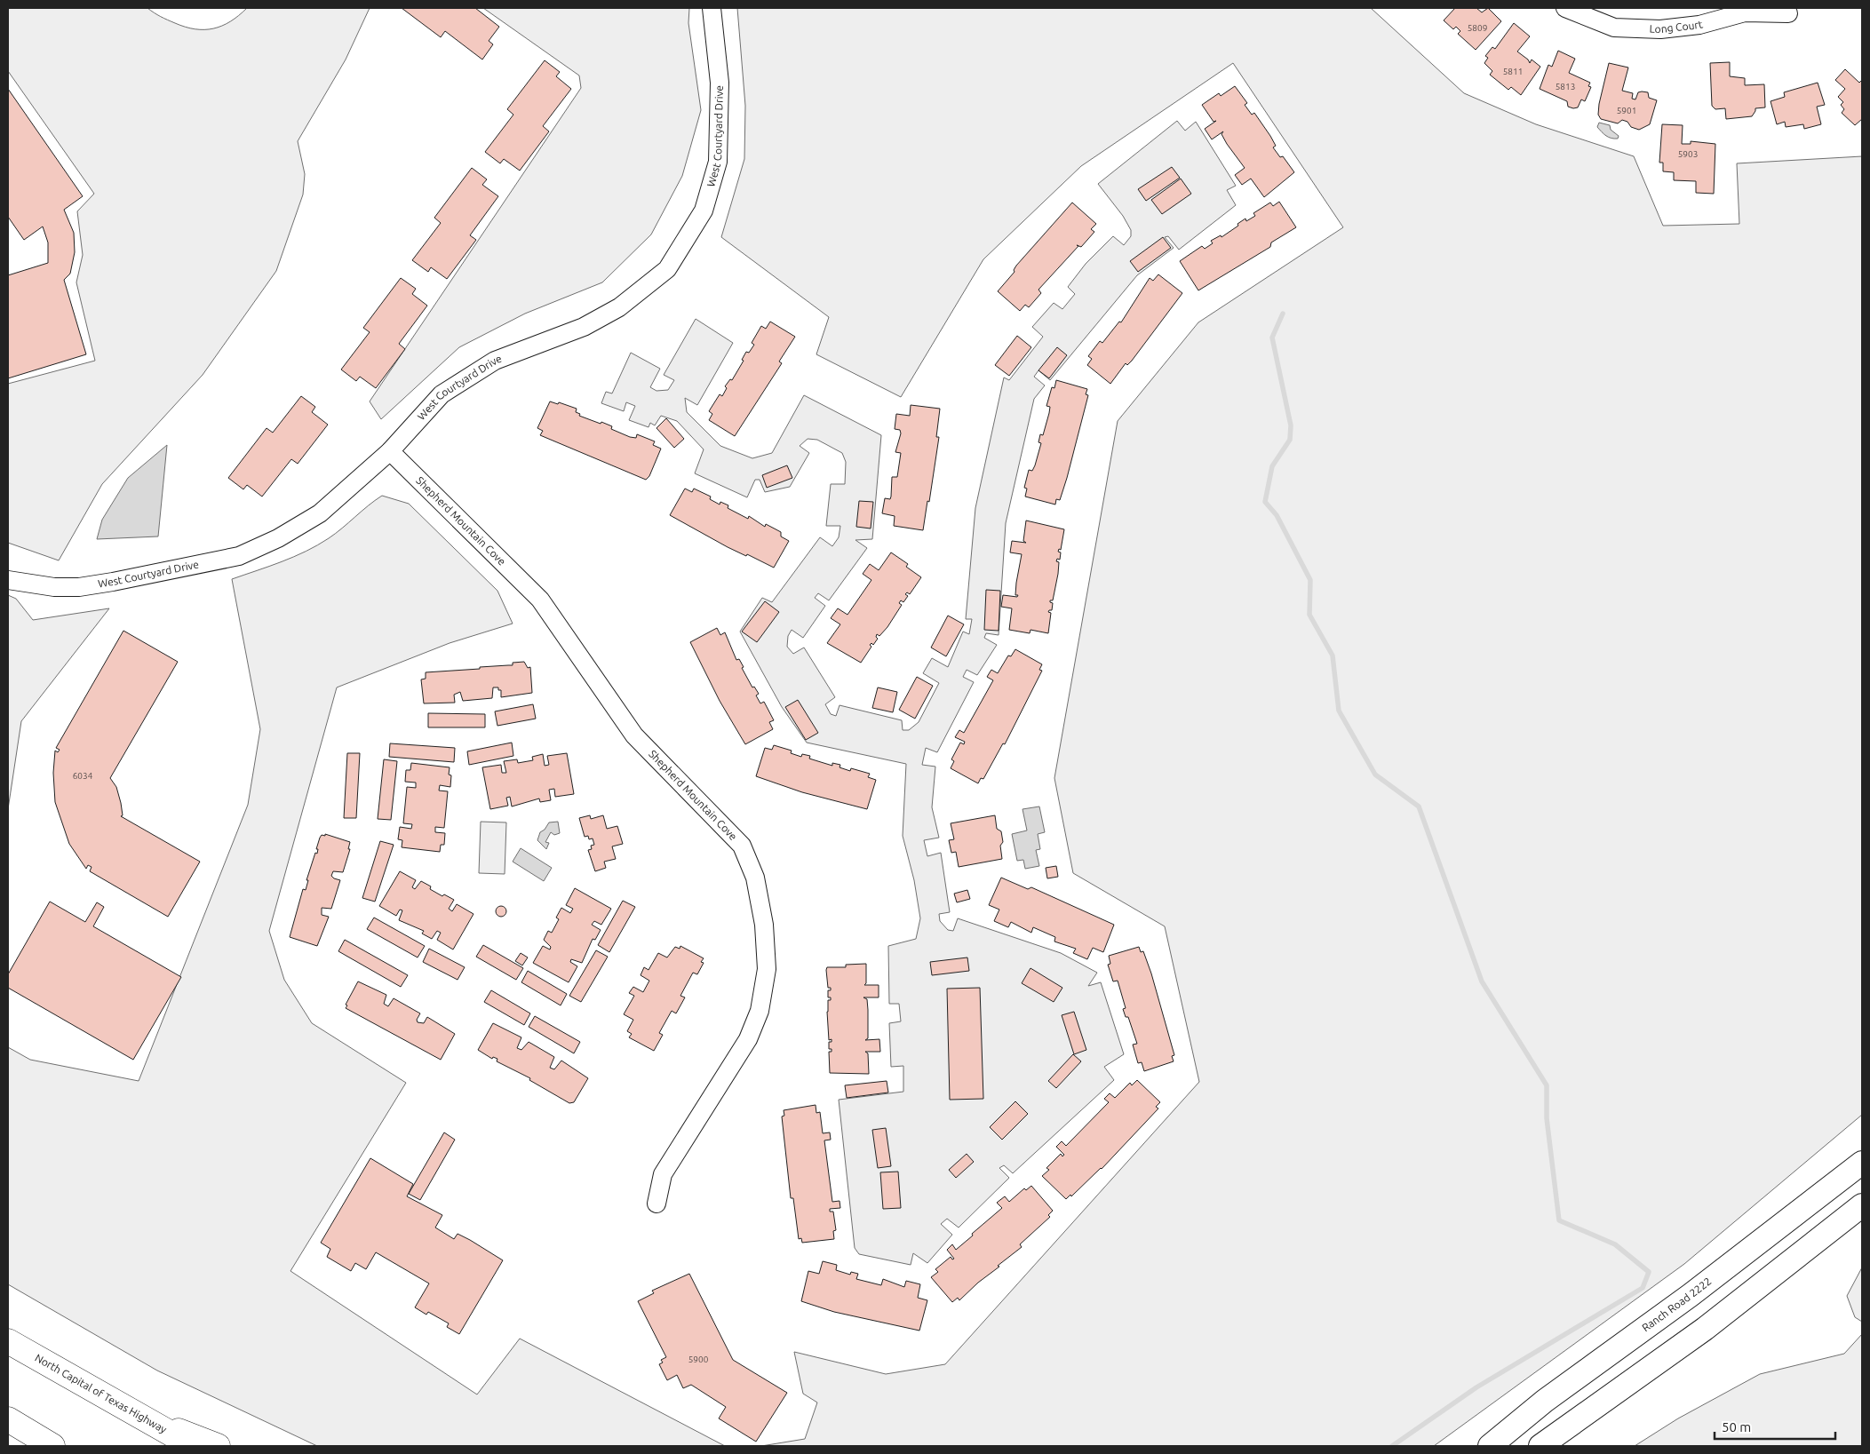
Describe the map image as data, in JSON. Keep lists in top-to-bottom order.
{
  "streets": {
    "highway": ["North Capital of Texas Highway"],
    "main road": ["Ranch Road 2222"],
    "street": ["Long Court", "West Courtyard Drive", "Shepherd Mountain Cove"]
  },
  "crossings": [
    ["West Courtyard Drive", "Shepherd Mountain Cove"]
  ],
  "house_numbers": [
    "5809",
    "5811",
    "5813",
    "5901",
    "5903",
    "6034",
    "5900"
  ],
  "scale_bar": "50 m"
}
